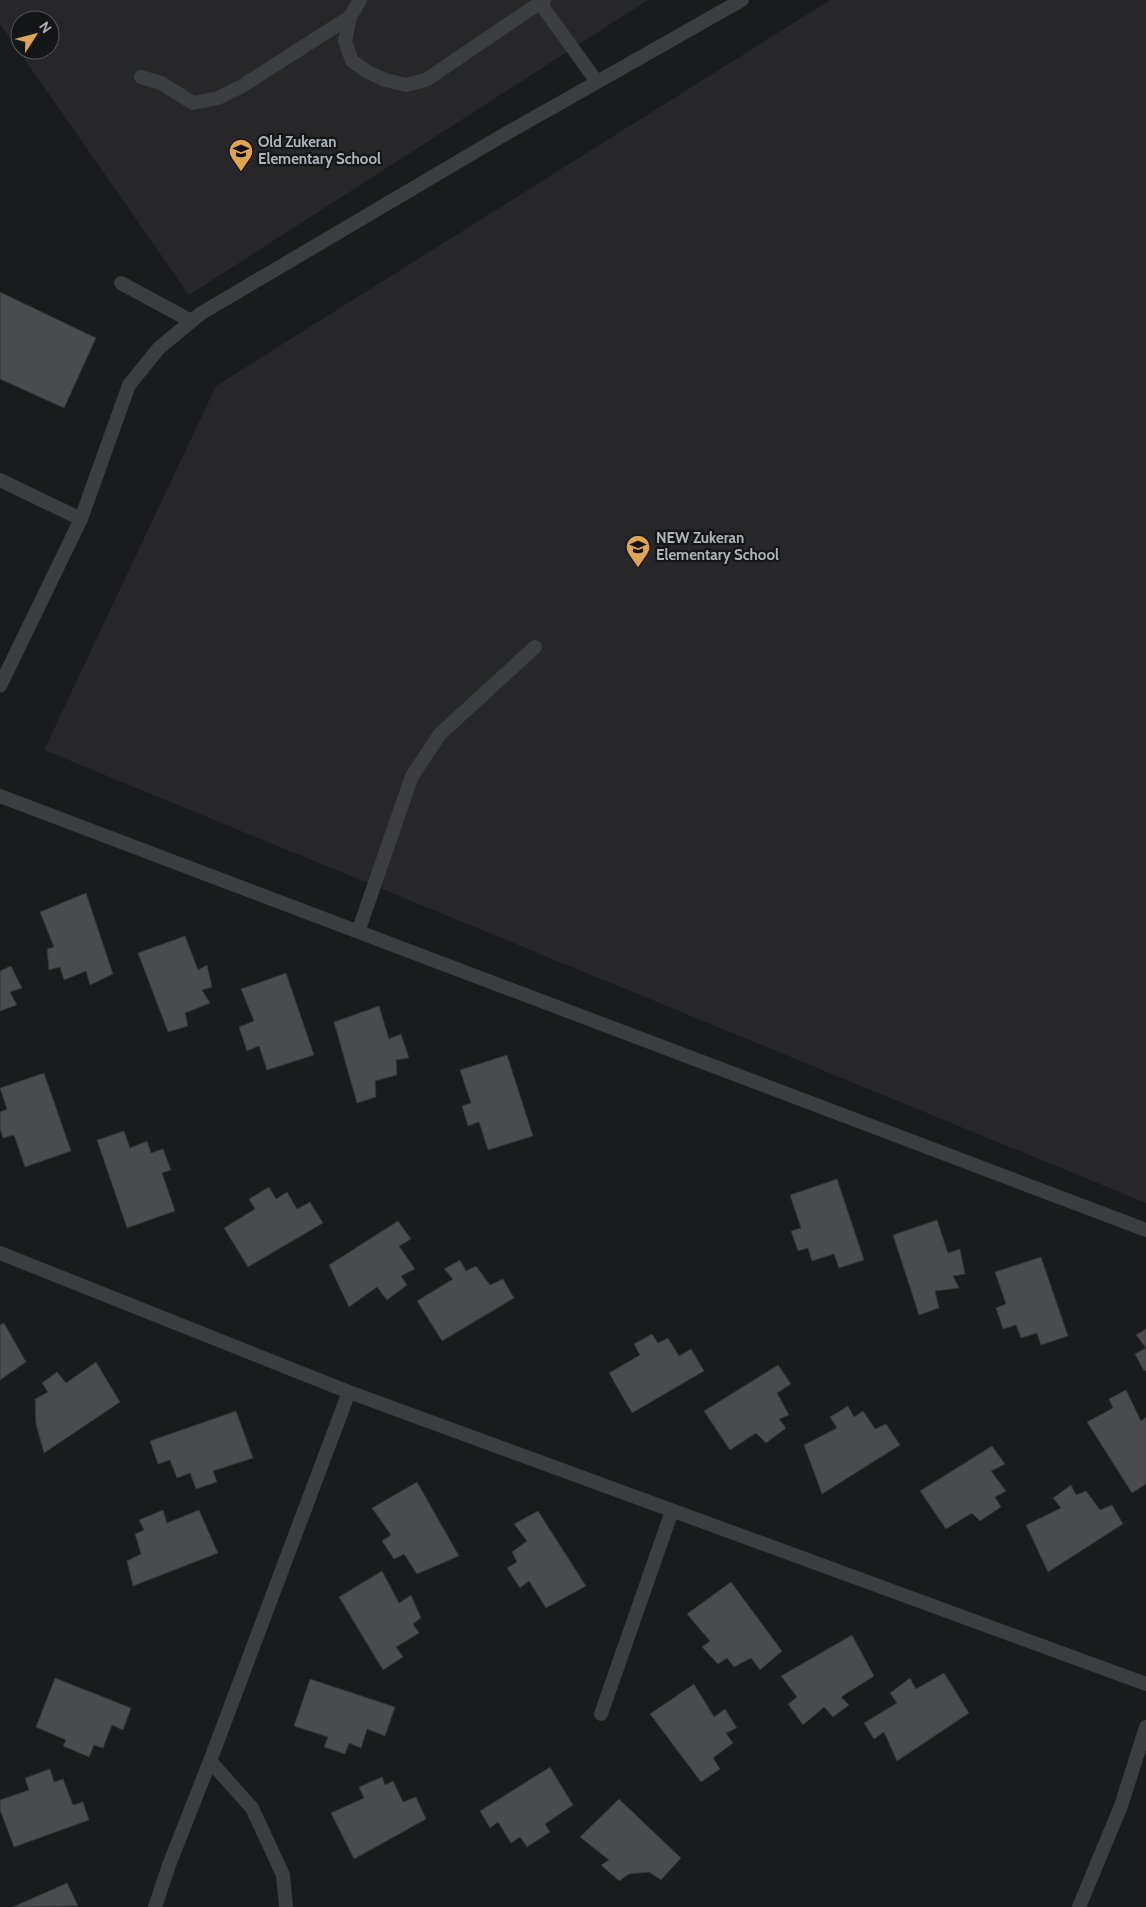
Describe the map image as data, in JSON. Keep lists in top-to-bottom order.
{
  "places": {
    "school or university": ["Old Zukeran Elementary School", "NEW Zukeran Elementary School"]
  },
  "north": "top right"
}
